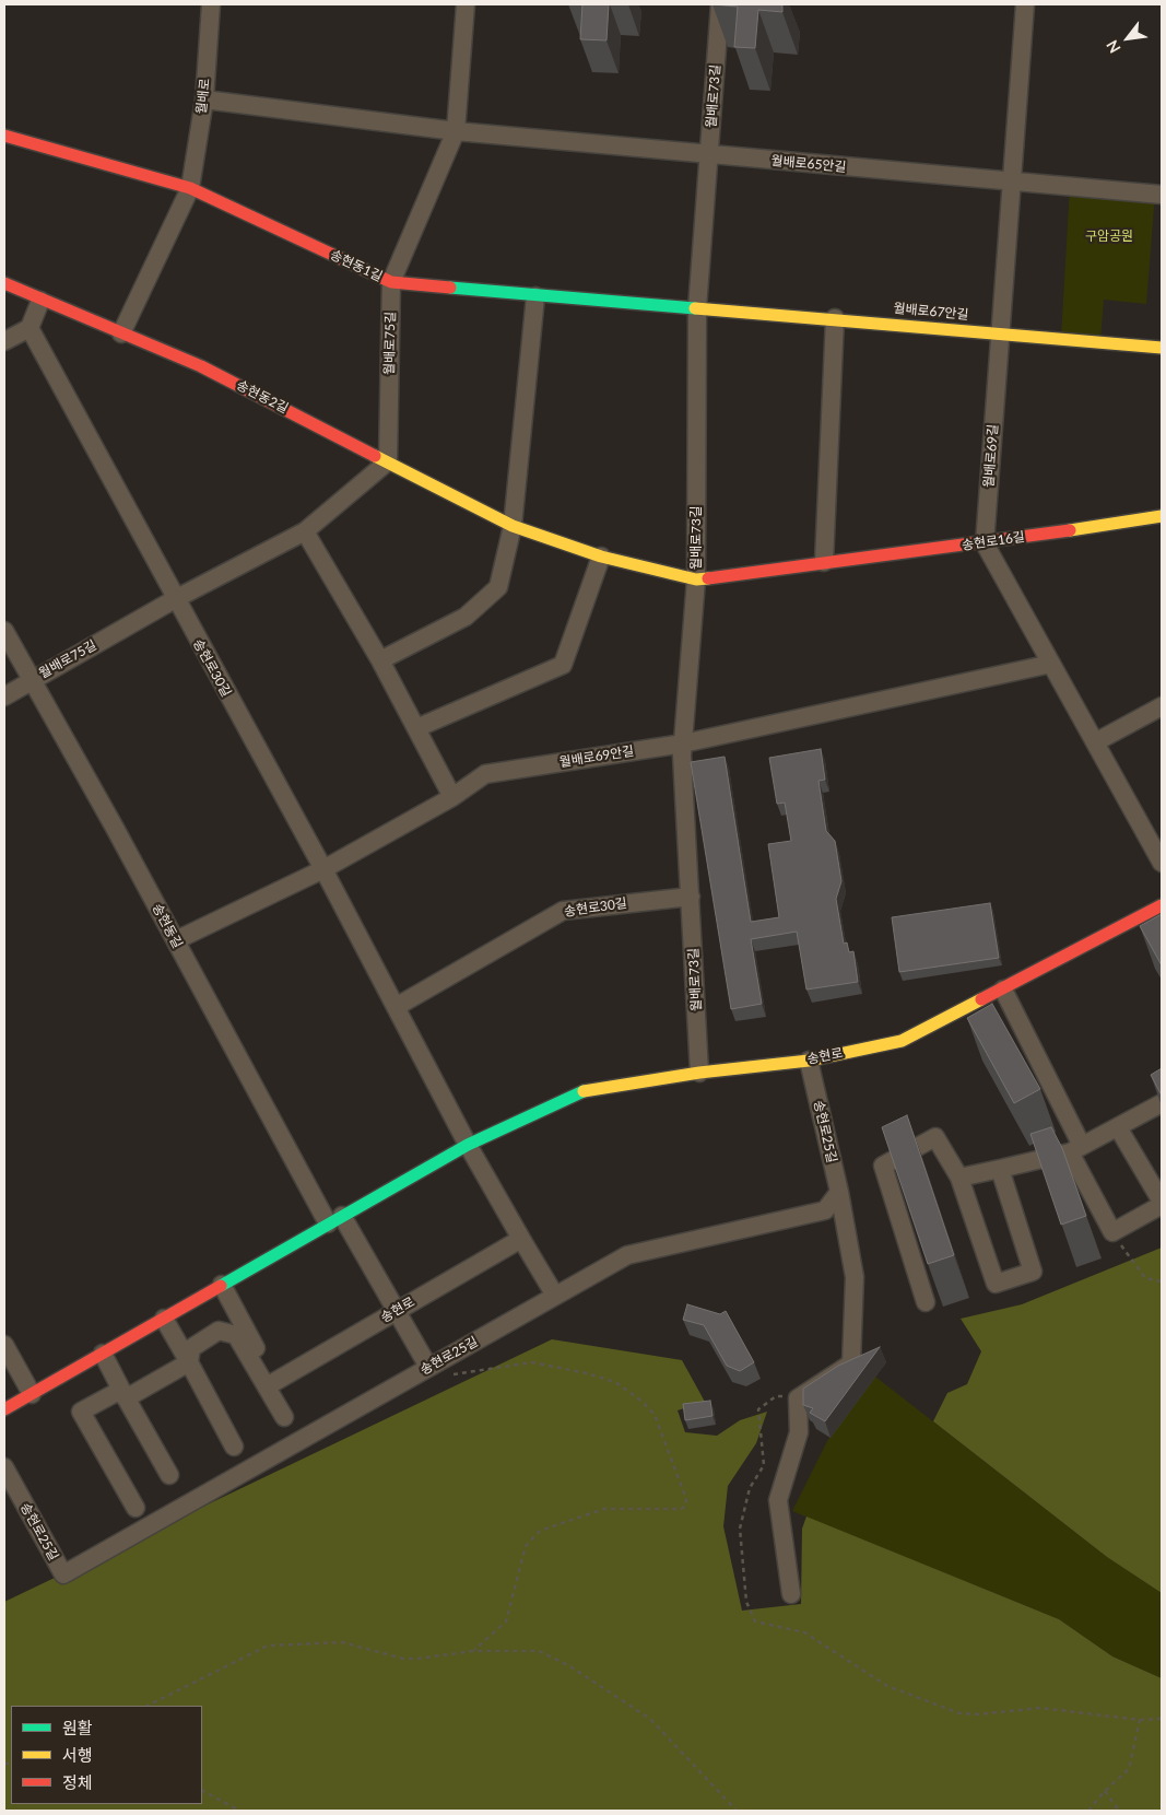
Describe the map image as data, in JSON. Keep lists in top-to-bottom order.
{
  "streets": {
    "street": [
      "월배로",
      "월배로73길",
      "월배로65안길",
      "송현동1길",
      "월배로67안길",
      "월배로75길",
      "송현동2길",
      "월배로69길",
      "송현로16길",
      "송현로30길",
      "월배로69안길",
      "송현동길",
      "송현로",
      "송현로25길"
    ]
  },
  "crossings": [
    ["월배로", "송현동1길"],
    ["월배로73길", "월배로65안길"],
    ["월배로73길", "송현동1길"],
    ["월배로73길", "월배로67안길"],
    ["월배로73길", "송현동2길"],
    ["월배로73길", "송현로16길"],
    ["월배로73길", "송현로30길"],
    ["월배로73길", "월배로69안길"],
    ["월배로73길", "송현로"],
    ["월배로65안길", "월배로75길"],
    ["월배로65안길", "월배로69길"],
    ["송현동1길", "월배로67안길"],
    ["송현동1길", "월배로75길"],
    ["월배로67안길", "월배로69길"],
    ["월배로75길", "송현동2길"],
    ["월배로75길", "송현로30길"],
    ["월배로75길", "송현동길"],
    ["송현동2길", "송현로16길"],
    ["월배로69길", "송현로16길"],
    ["송현로30길", "월배로69안길"],
    ["송현로30길", "송현로"],
    ["월배로69안길", "송현동길"],
    ["송현동길", "송현로"],
    ["송현동길", "송현로25길"],
    ["송현로", "송현로25길"]
  ],
  "parks": ["구암공원"],
  "legend": ["원활", "서행", "정체"],
  "north": "bottom left"
}
